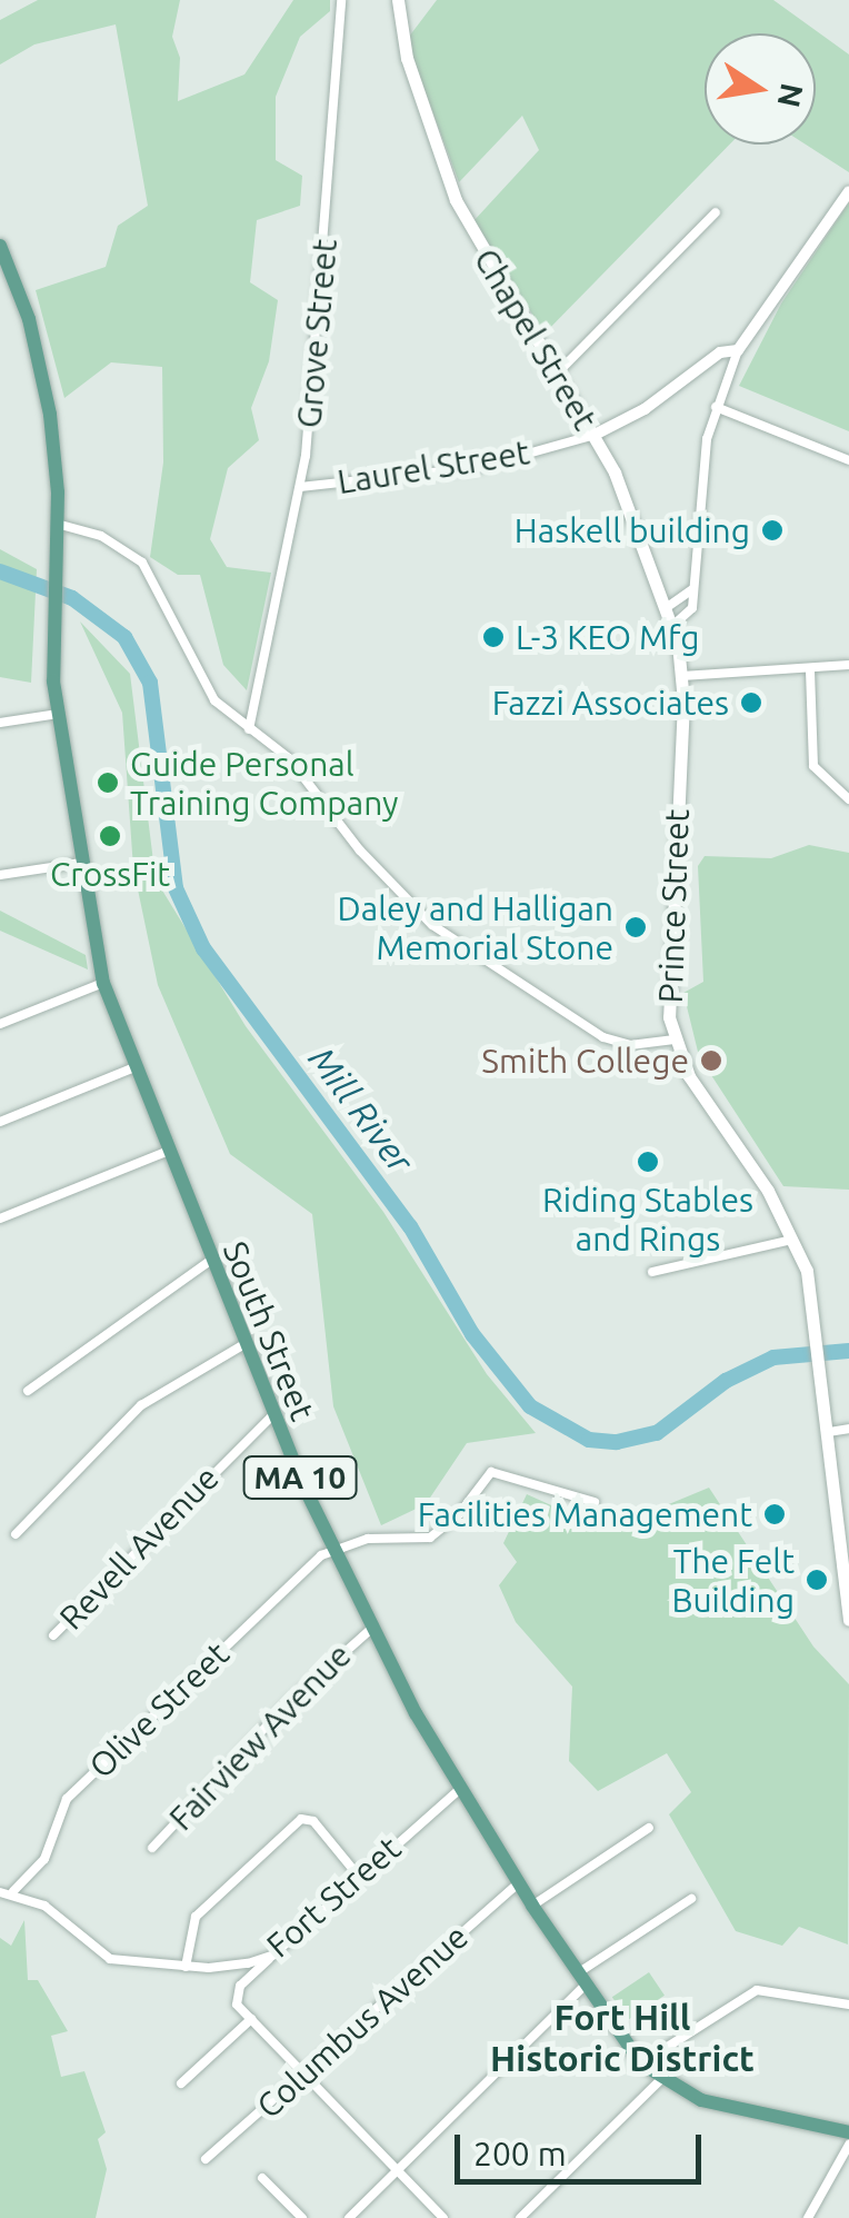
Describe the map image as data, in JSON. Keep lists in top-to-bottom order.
{
  "streets": {
    "main road": [
      "Chapel Street",
      "Prince Street",
      "South Street",
      "MA 10"
    ],
    "street": [
      "Grove Street",
      "Laurel Street",
      "Revell Avenue",
      "Olive Street",
      "Fairview Avenue",
      "Fort Street",
      "Columbus Avenue"
    ]
  },
  "crossings": [
    ["Grove Street", "Laurel Street"],
    ["Chapel Street", "Laurel Street"],
    ["Chapel Street", "Prince Street"],
    ["South Street", "MA 10"],
    ["South Street", "Revell Avenue"],
    ["South Street", "Olive Street"],
    ["South Street", "Fairview Avenue"],
    ["South Street", "Fort Street"],
    ["South Street", "Columbus Avenue"],
    ["Olive Street", "Fort Street"]
  ],
  "districts": ["Fort Hill Historic District"],
  "water": ["Mill River"],
  "places": [
    "Haskell building",
    "L-3 KEO Mfg",
    "Fazzi Associates",
    "Guide Personal Training Company",
    "CrossFit",
    "Daley and Halligan Memorial Stone",
    "Smith College",
    "Riding Stables and Rings",
    "Facilities Management",
    "The Felt Building"
  ],
  "scale_bar": "200 m",
  "north": "right"
}
